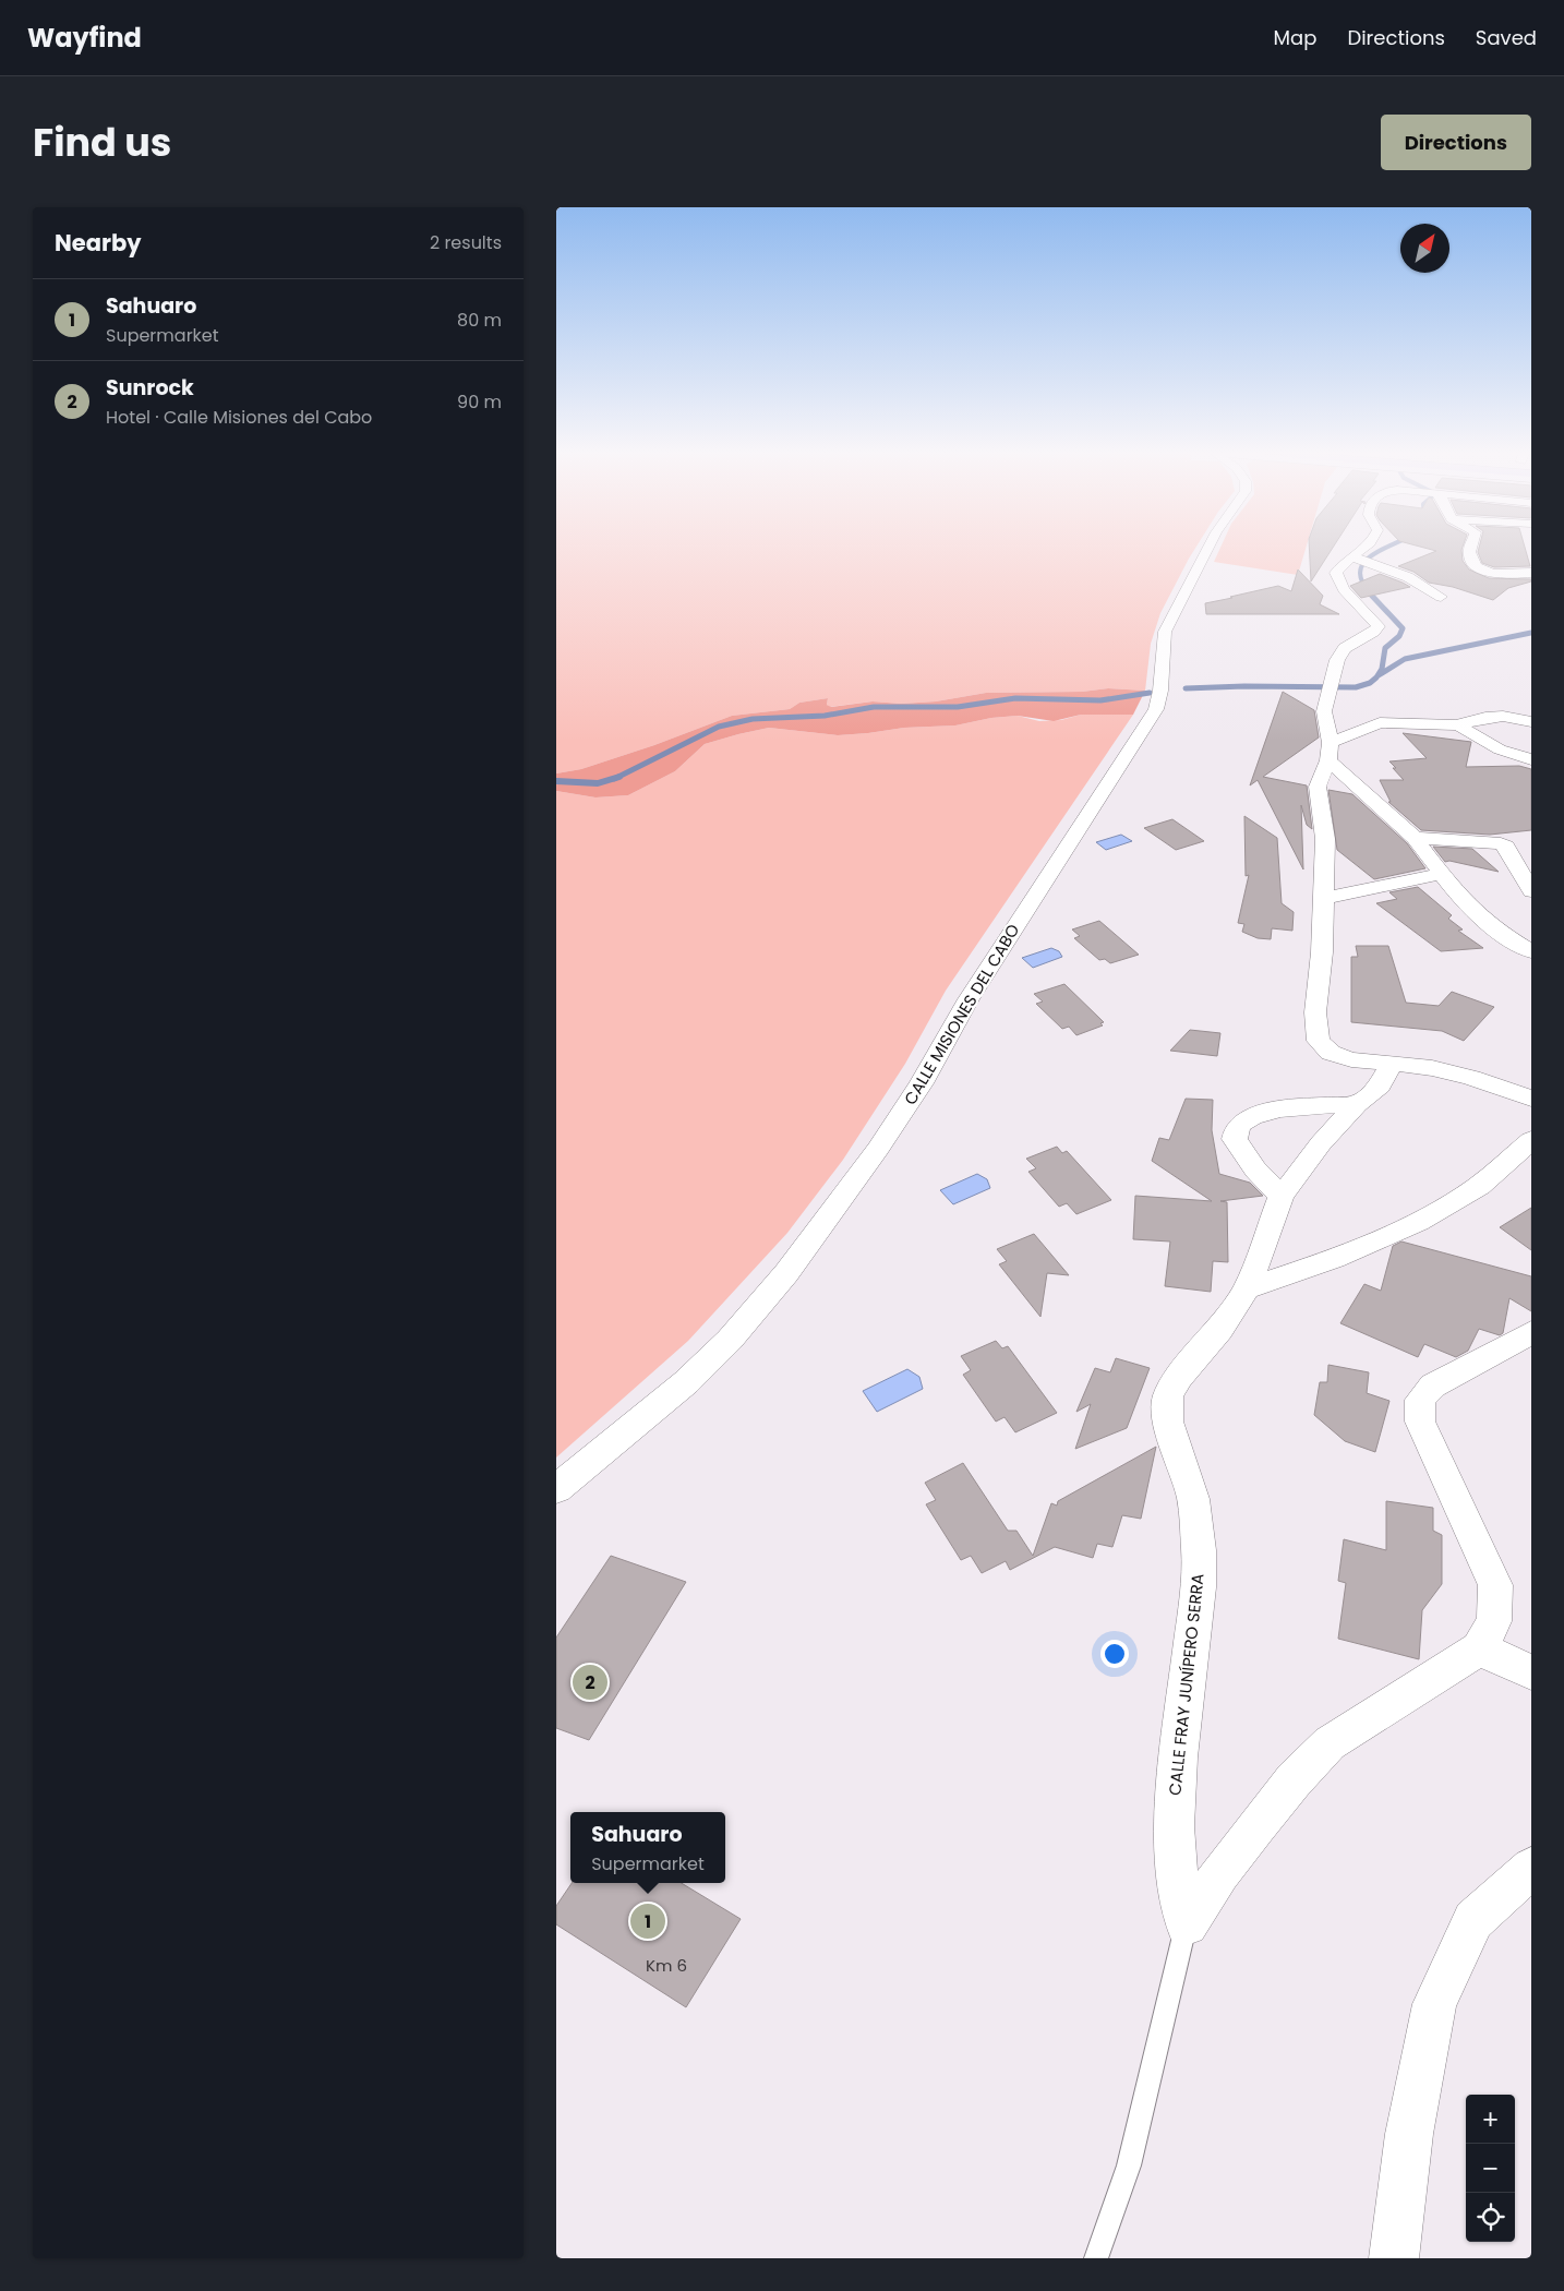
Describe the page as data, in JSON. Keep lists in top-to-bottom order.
{
  "streets": {
    "street": ["CALLE MISIONES DEL CABO", "CALLE FRAY JUNÍPERO SERRA"]
  },
  "house_numbers": ["Km 6"],
  "north": "top right",
  "page": {
    "header": "Wayfind",
    "nav": ["Map", "Directions", "Saved"],
    "title": "Find us",
    "buttons": "Directions",
    "heading": ["Nearby", "2 results"],
    "list": [
      {
        "mark": "1",
        "name": "Sahuaro",
        "note": "Supermarket",
        "value": "80 m"
      },
      {
        "mark": "2",
        "name": "Sunrock",
        "note": "Hotel · Calle Misiones del Cabo",
        "value": "90 m"
      }
    ],
    "pins": ["2", "1"],
    "popup": ["Sahuaro", "Supermarket"],
    "map_buttons": ["+", "−"]
  }
}
